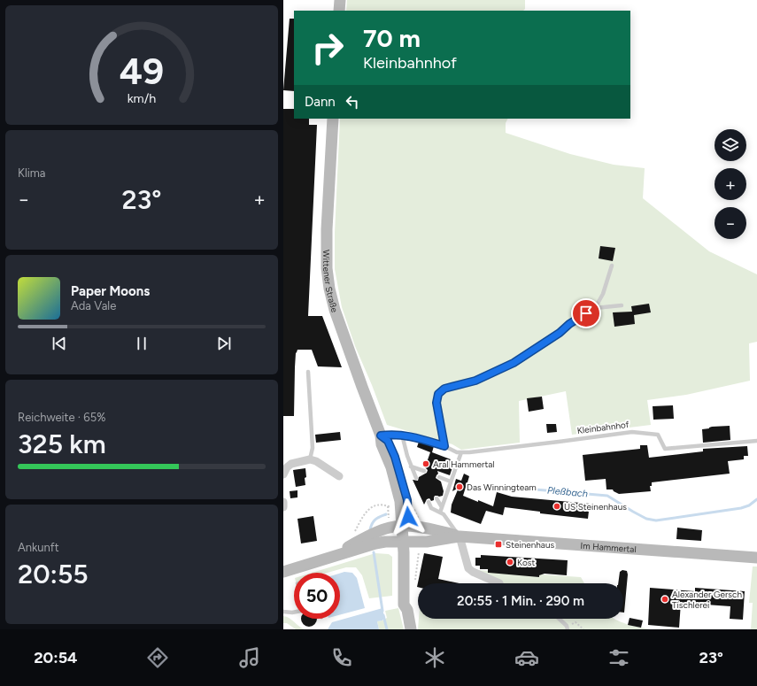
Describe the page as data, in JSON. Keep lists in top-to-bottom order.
{
  "streets": {
    "main road": ["Wittener Straße", "Im Hammertal"],
    "lane": ["Kleinbahnhof"]
  },
  "crossings": [
    ["Wittener Straße", "Kleinbahnhof"],
    ["Wittener Straße", "Im Hammertal"]
  ],
  "water": ["Pleßbach"],
  "places": {
    "other": [
      "Aral Hammertal",
      "Das Winningteam",
      "US Steinenhaus",
      "Kost",
      "Alexander Gersch Tischlerei"
    ],
    "transit": ["Steinenhaus"]
  },
  "page": {
    "turn": ["70 m", "Kleinbahnhof"],
    "then": "Dann",
    "map_buttons": ["+", "−"],
    "tile": [
      "Klima",
      ["Reichweite · 65%", "325 km"],
      ["Ankunft", "20:55"]
    ],
    "heat": ["−", "23°", "+"],
    "song": ["Paper Moons", "Ada Vale"],
    "limit": "50",
    "trip": "20:55 · 1 Min. · 290 m",
    "tabs": ["20:54", "23°"],
    "gauge": ["49", "km/h"]
  }
}
